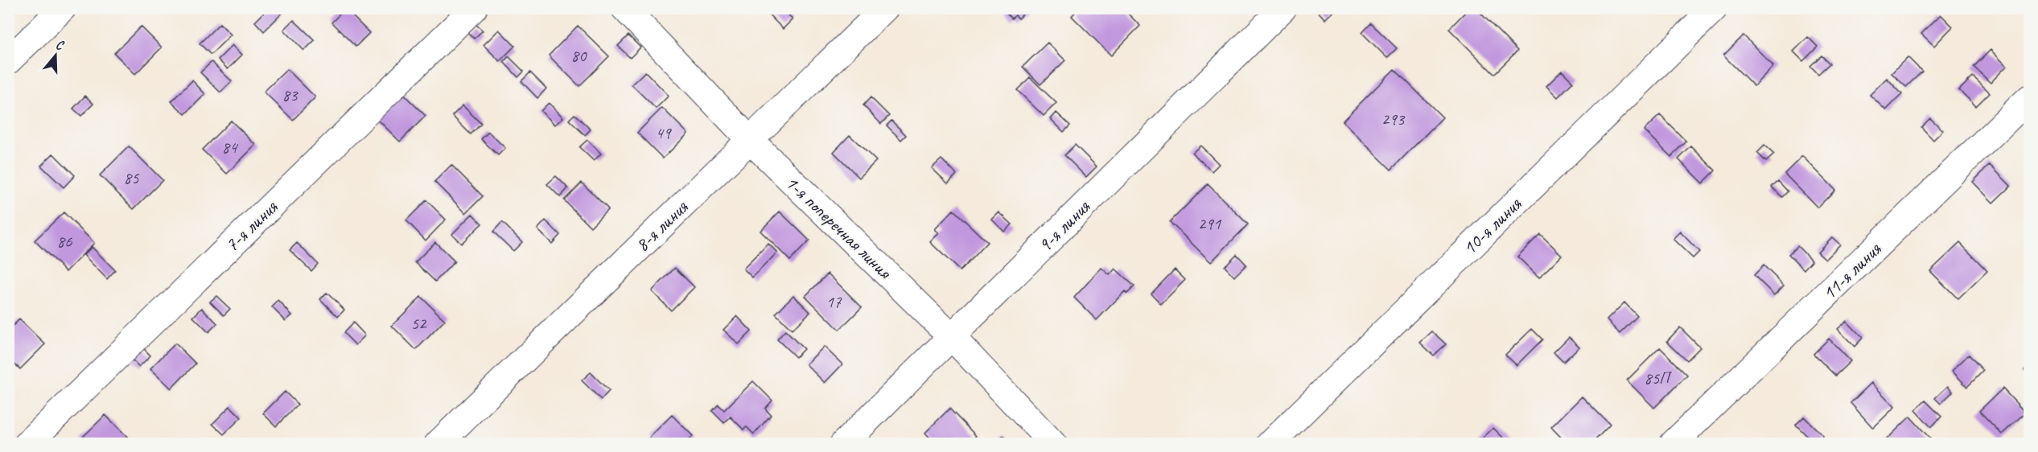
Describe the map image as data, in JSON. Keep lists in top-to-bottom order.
{
  "streets": {
    "street": [
      "7-я линия",
      "8-я линия",
      "9-я линия",
      "10-я линия",
      "1-я поперечная линия",
      "11-я линия"
    ]
  },
  "crossings": [
    ["8-я линия", "1-я поперечная линия"],
    ["9-я линия", "1-я поперечная линия"]
  ],
  "house_numbers": [
    "80",
    "83",
    "293",
    "49",
    "84",
    "85",
    "291",
    "86",
    "17",
    "52",
    "85П"
  ],
  "north": "top"
}
